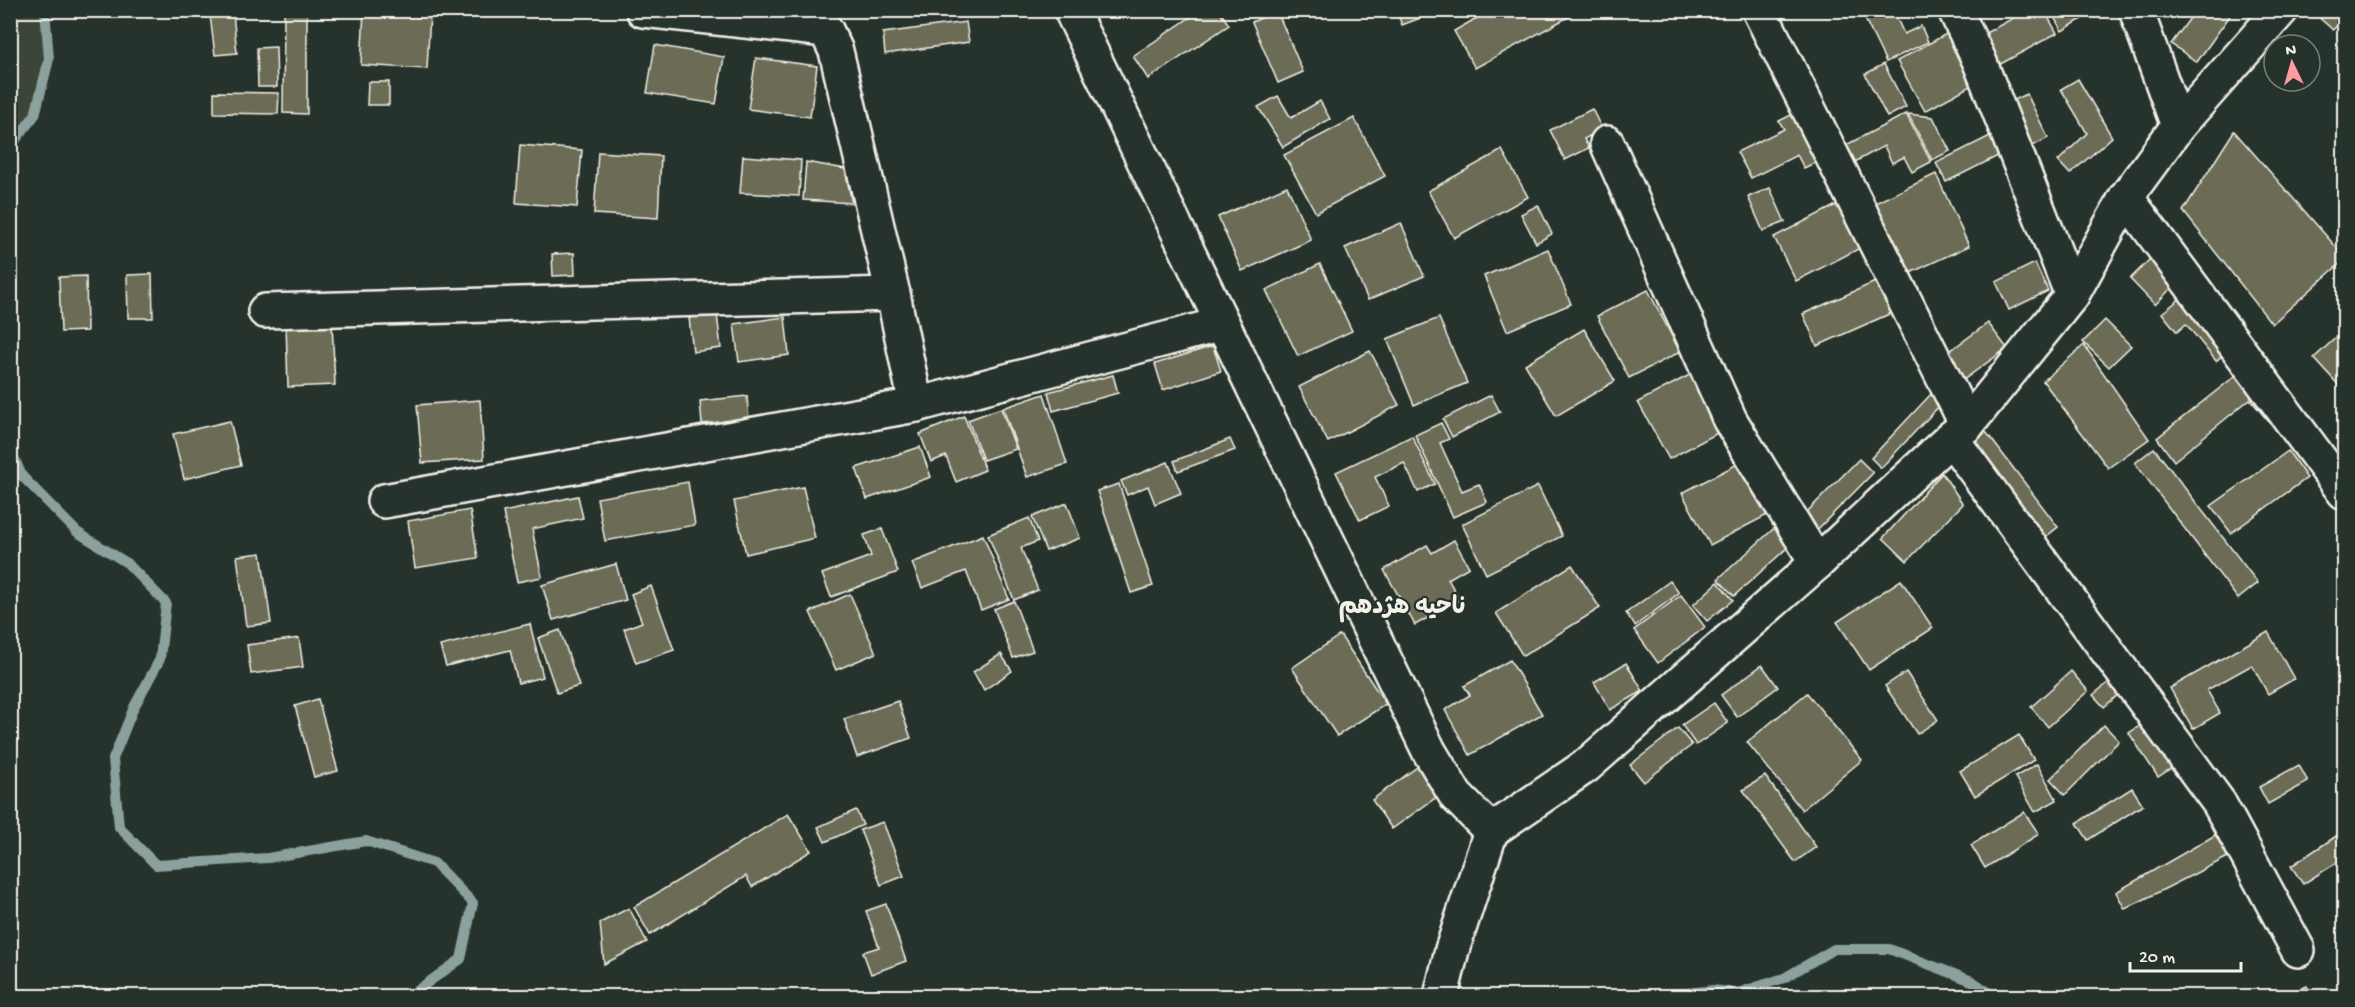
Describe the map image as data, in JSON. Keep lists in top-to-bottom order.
{
  "districts": ["ناحیه هژدهم"],
  "scale_bar": "20 m",
  "north": "top"
}
